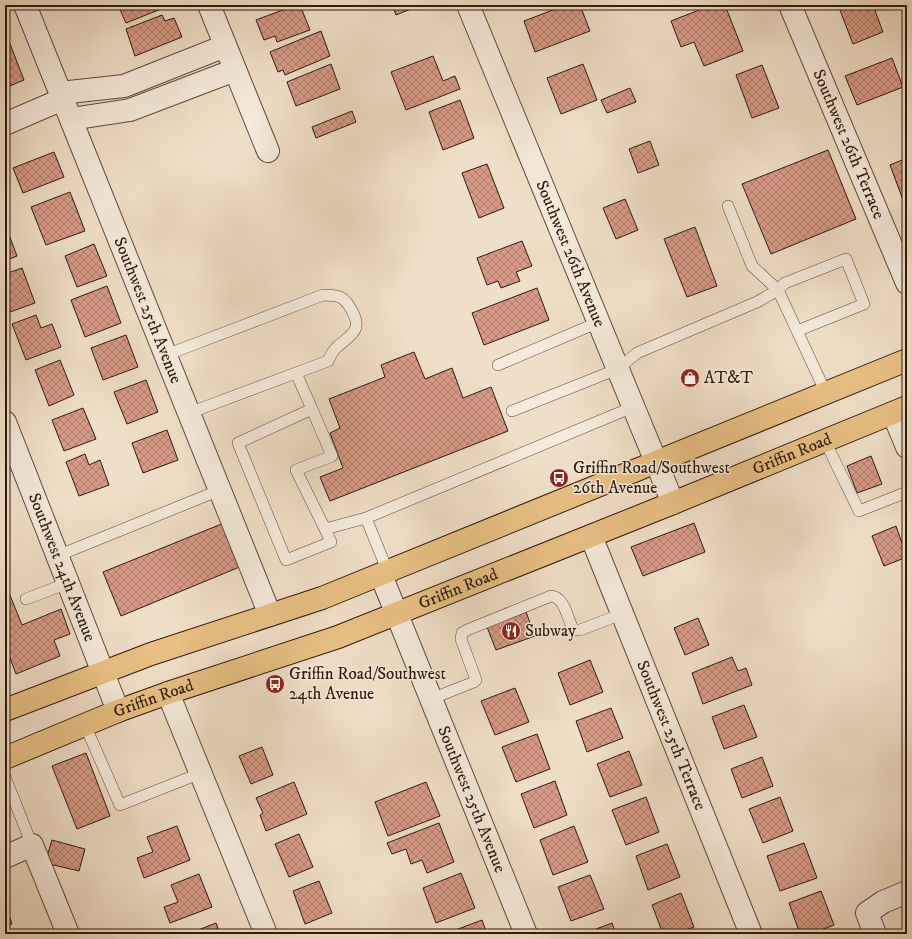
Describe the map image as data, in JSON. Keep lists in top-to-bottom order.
{
  "streets": {
    "main road": ["Griffin Road"],
    "street": [
      "Southwest 26th Terrace",
      "Southwest 26th Avenue",
      "Southwest 25th Avenue",
      "Southwest 24th Avenue",
      "Southwest 25th Terrace"
    ]
  },
  "crossings": [
    ["Southwest 26th Avenue", "Griffin Road"],
    ["Southwest 25th Avenue", "Griffin Road"],
    ["Griffin Road", "Southwest 24th Avenue"],
    ["Griffin Road", "Southwest 25th Terrace"]
  ],
  "places": {
    "shop": ["AT&T"],
    "bus stop": ["Griffin Road/Southwest 26th Avenue", "Griffin Road/Southwest 24th Avenue"],
    "restaurant": ["Subway"]
  }
}
